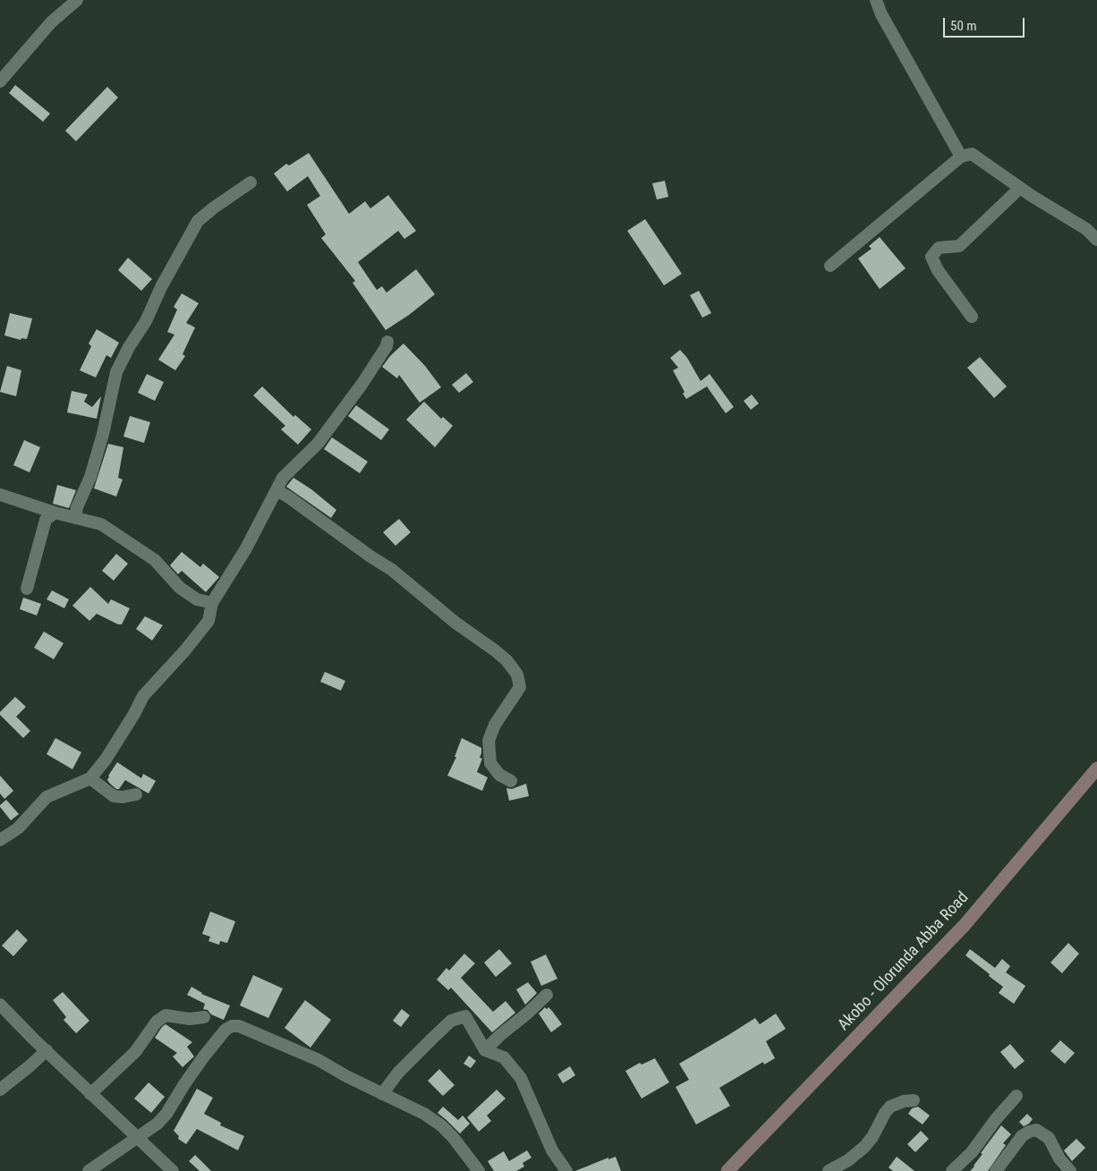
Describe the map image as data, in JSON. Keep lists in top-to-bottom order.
{
  "streets": {
    "main road": ["Akobo - Olorunda Abba Road"]
  },
  "scale_bar": "50 m"
}
